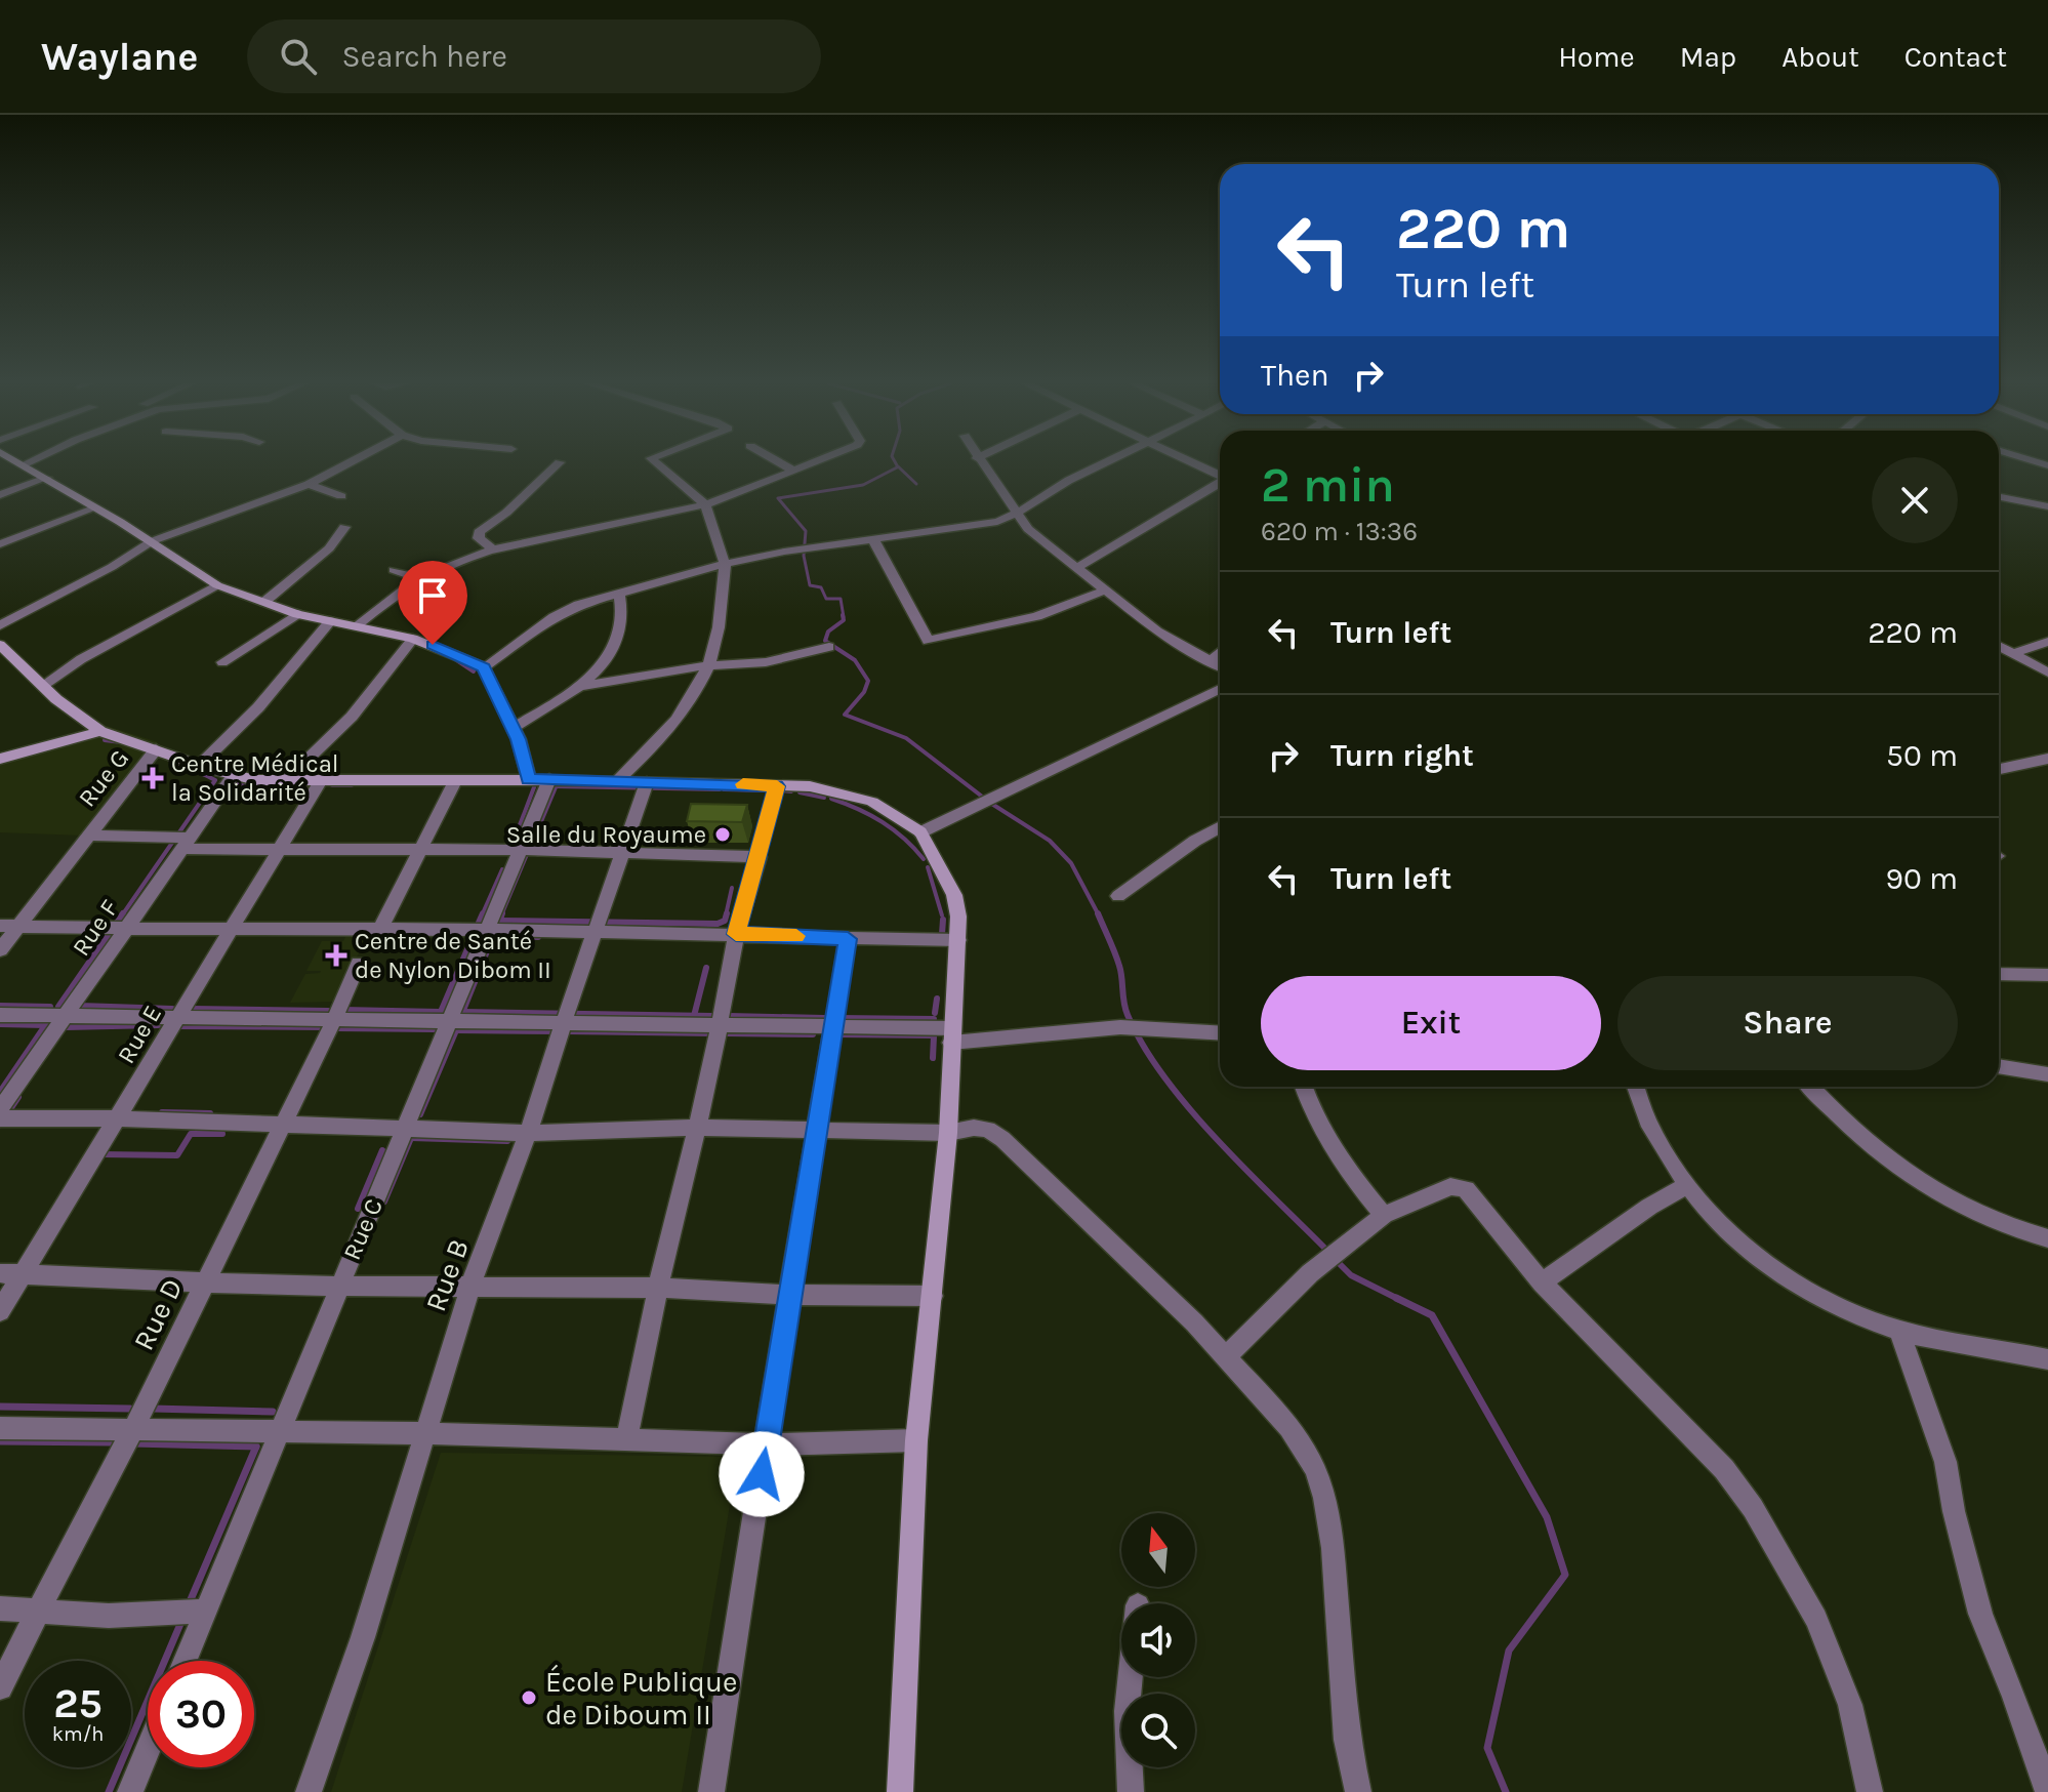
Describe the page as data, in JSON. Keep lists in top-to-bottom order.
{
  "streets": {
    "street": [
      "Rue G",
      "Rue F",
      "Rue E",
      "Rue C",
      "Rue B",
      "Rue D"
    ]
  },
  "crossings": [
    ["Rue G", "Rue F"],
    ["Rue G", "Rue E"],
    ["Rue G", "Rue C"],
    ["Rue G", "Rue B"]
  ],
  "places": {
    "health": ["Centre Médical la Solidarité", "Centre de Santé de Nylon Dibom II"],
    "other": ["Salle du Royaume", "École Publique de Diboum II"]
  },
  "north": "top",
  "page": {
    "header": "Waylane",
    "search": "Search here",
    "nav": [
      "Home",
      "Map",
      "About",
      "Contact"
    ],
    "turn": ["220 m", "Turn left"],
    "then": "Then",
    "heading": ["2 min", "620 m · 13:36"],
    "list": [
      {
        "name": "Turn left",
        "value": "220 m"
      },
      {
        "name": "Turn right",
        "value": "50 m"
      },
      {
        "name": "Turn left",
        "value": "90 m"
      }
    ],
    "buttons": ["Exit", "Share"],
    "speed": "25 km/h",
    "limit": "30"
  }
}
